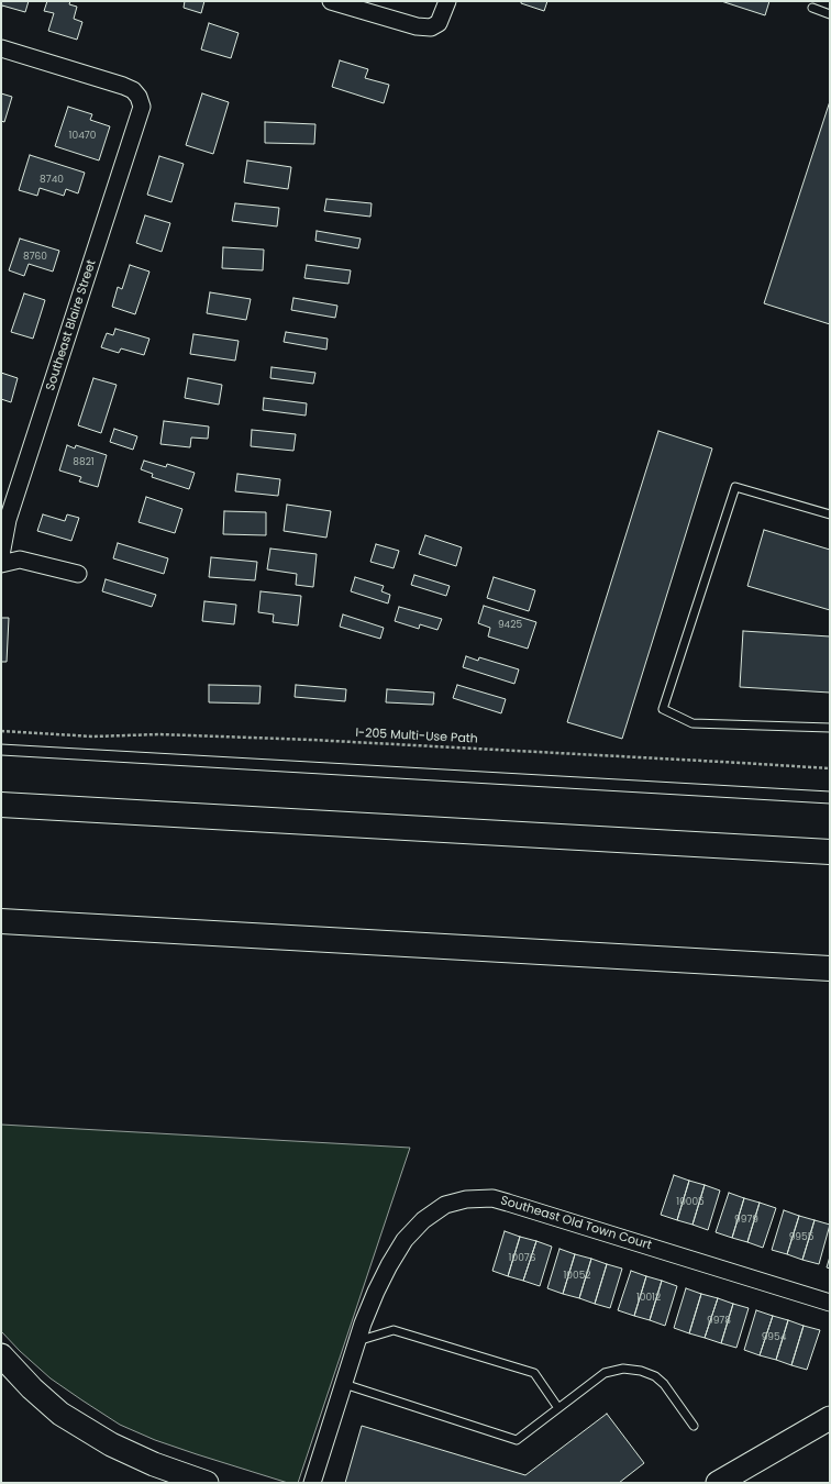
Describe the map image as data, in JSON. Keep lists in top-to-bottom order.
{
  "streets": {
    "street": ["Southeast Blaire Street", "Southeast Old Town Court"],
    "path": ["I-205 Multi-Use Path"]
  },
  "house_numbers": [
    "10470",
    "8740",
    "8760",
    "8821",
    "9425",
    "10005",
    "9979",
    "9955",
    "10076",
    "10052",
    "10012",
    "9978",
    "9954"
  ]
}
